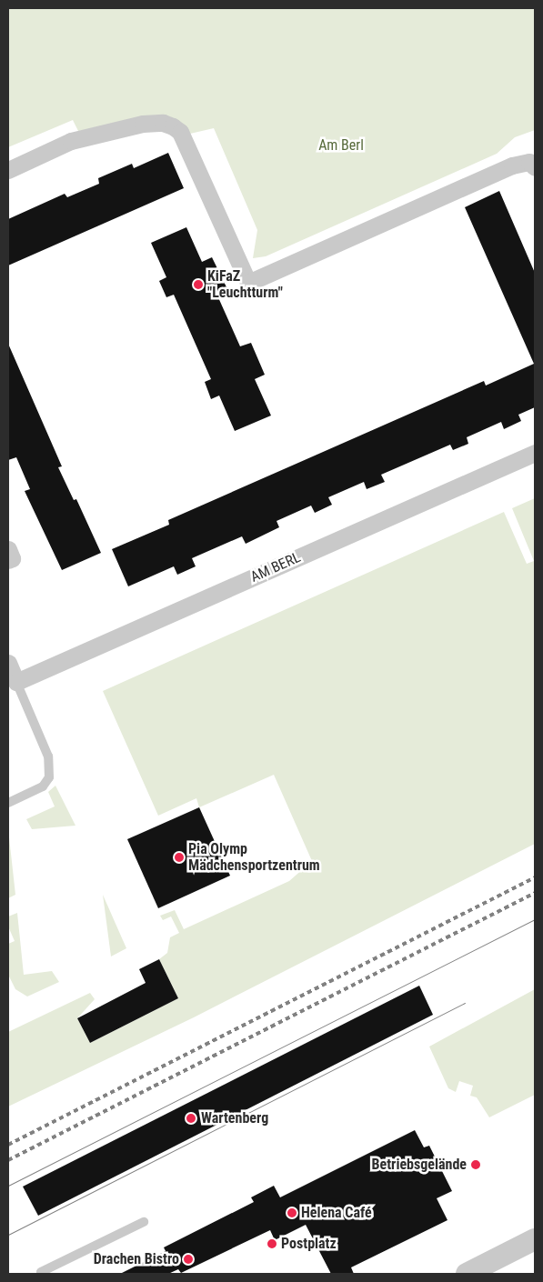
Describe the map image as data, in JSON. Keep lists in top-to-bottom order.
{
  "streets": {
    "street": ["AM BERL"]
  },
  "parks": ["Am Berl"],
  "places": [
    "KiFaZ \"Leuchtturm\"",
    "Pia Olymp Mädchensportzentrum",
    "Wartenberg",
    "Betriebsgelände",
    "Helena Café",
    "Postplatz",
    "Drachen Bistro"
  ]
}
